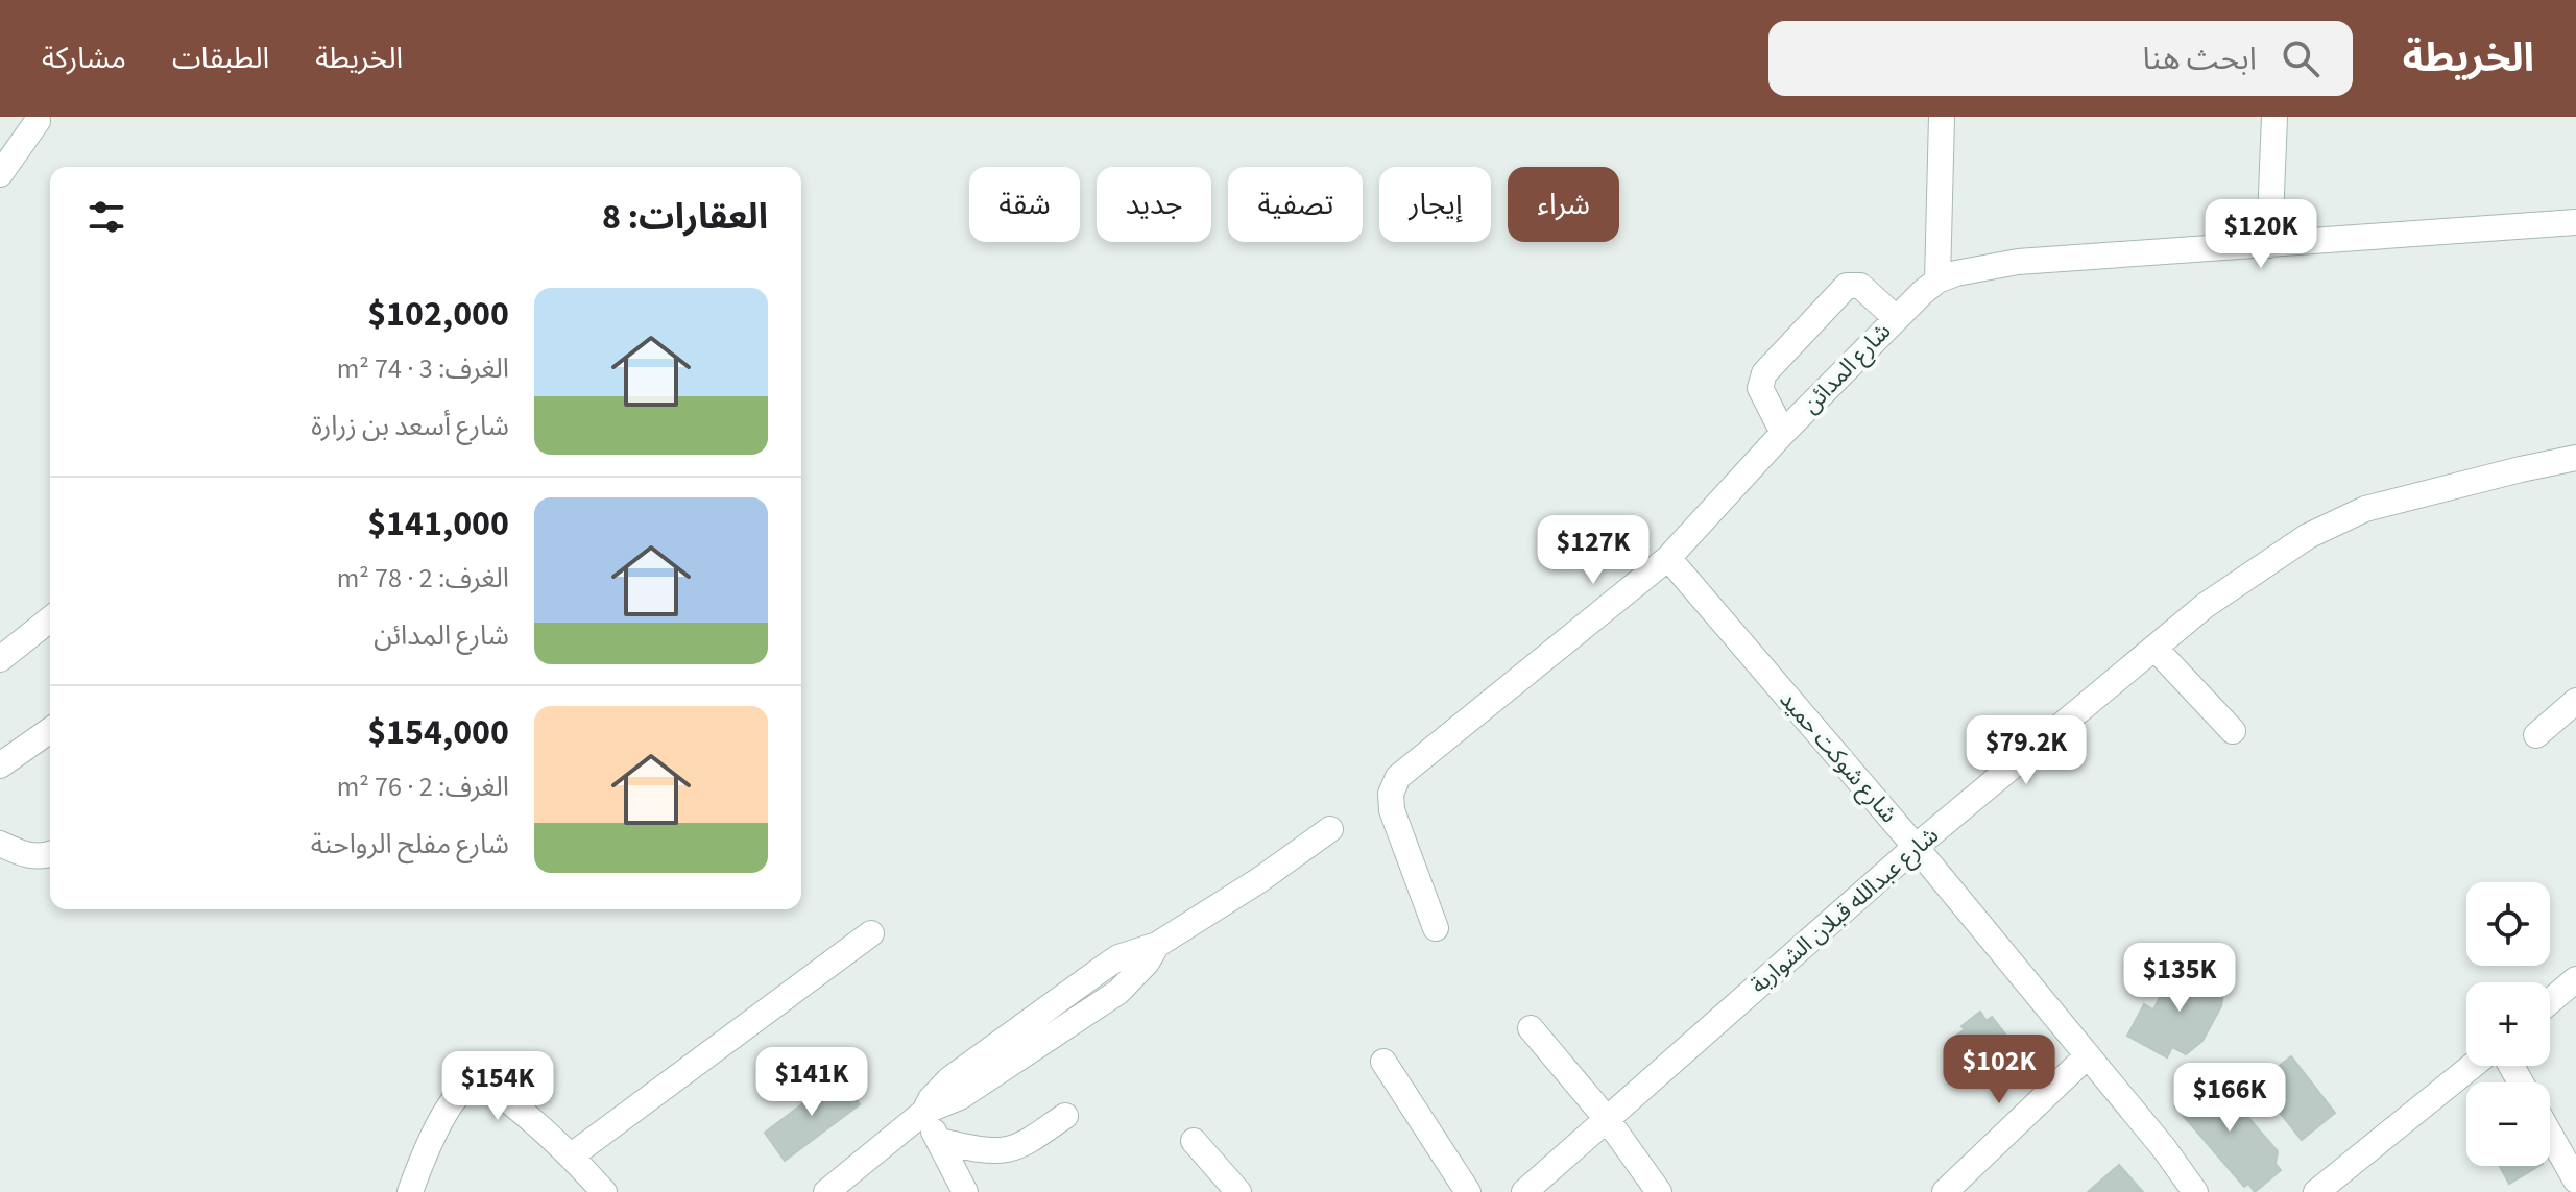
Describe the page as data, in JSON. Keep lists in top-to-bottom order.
{
  "streets": {
    "street": ["شارع المدائن", "شارع شوكت حميد", "شارع عبدالله قبلان الشواربة"]
  },
  "crossings": [
    ["شارع المدائن", "شارع شوكت حميد"],
    ["شارع شوكت حميد", "شارع عبدالله قبلان الشواربة"]
  ],
  "page": {
    "header": "الخريطة",
    "search": "ابحث هنا",
    "nav": ["الخريطة", "الطبقات", "مشاركة"],
    "chip": [
      "شراء",
      "إيجار",
      "تصفية",
      "جديد",
      "شقة"
    ],
    "heading": "العقارات: 8",
    "price": [
      "$120K",
      "$127K",
      "$79.2K",
      "$135K",
      "$102K",
      "$141K",
      "$154K",
      "$166K"
    ],
    "list": [
      {
        "name": "$102,000",
        "note": "الغرف: 3 · 74 m² · شارع أسعد بن زرارة"
      },
      {
        "name": "$141,000",
        "note": "الغرف: 2 · 78 m² · شارع المدائن"
      },
      {
        "name": "$154,000",
        "note": "الغرف: 2 · 76 m² · شارع مفلح الرواحنة"
      }
    ],
    "map_buttons": ["+", "−"]
  }
}
